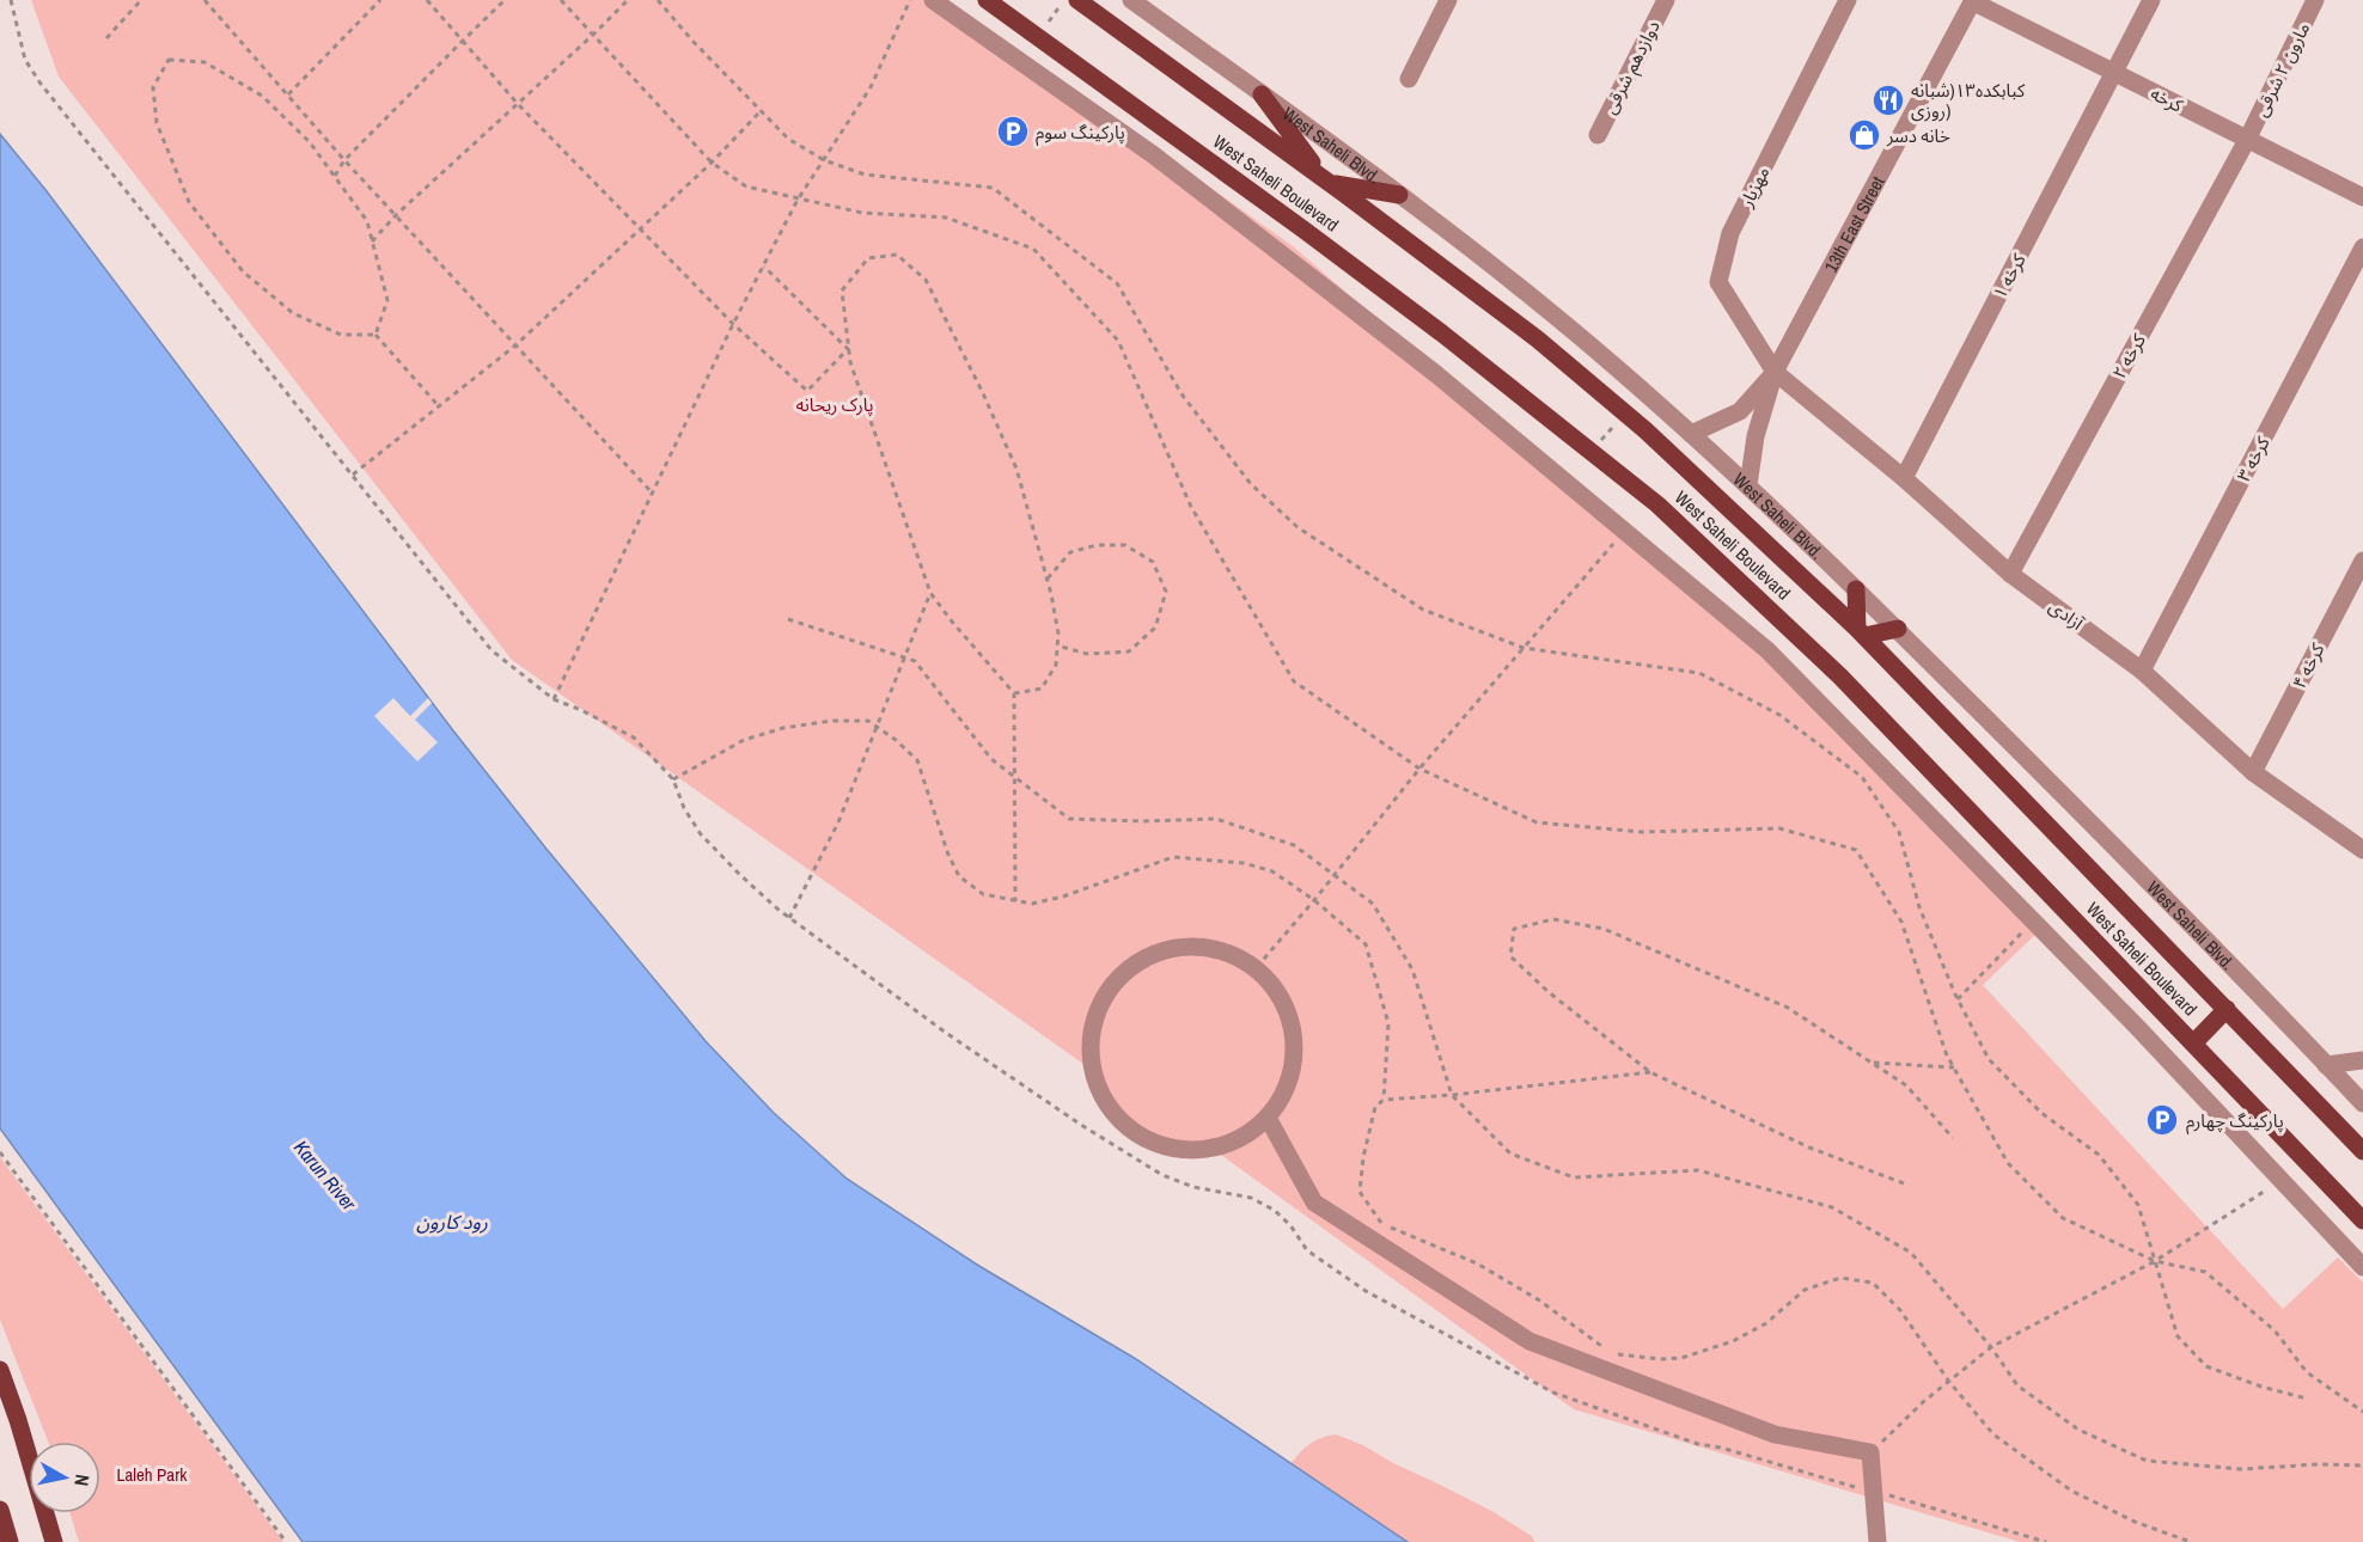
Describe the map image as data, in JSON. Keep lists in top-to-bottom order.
{
  "streets": {
    "main road": ["West Saheli Boulevard"],
    "street": [
      "دوازدهم شرقی",
      "مارون ۲ شرقی",
      "کرخه",
      "West Saheli Blvd.",
      "مهزیار",
      "13th East Street",
      "کرخه ۱",
      "کرخه ۲",
      "کرخه ۳",
      "آزادی",
      "کرخه ۴"
    ]
  },
  "crossings": [
    ["مارون ۲ شرقی", "کرخه"],
    ["مارون ۲ شرقی", "کرخه ۲"],
    ["کرخه", "13th East Street"],
    ["کرخه", "کرخه ۱"],
    ["کرخه", "کرخه ۲"],
    ["West Saheli Blvd.", "13th East Street"],
    ["مهزیار", "13th East Street"],
    ["مهزیار", "آزادی"],
    ["13th East Street", "آزادی"],
    ["کرخه ۱", "آزادی"],
    ["کرخه ۲", "آزادی"],
    ["کرخه ۳", "آزادی"],
    ["آزادی", "کرخه ۴"]
  ],
  "water": ["Karun River", "رود کارون"],
  "parks": ["پارک ریحانه", "Laleh Park"],
  "places": {
    "restaurant": ["کبابکده۱۳(شبانه روزی)"],
    "parking": ["پارکینگ سوم", "پارکینگ چهارم"],
    "shop": ["خانه دسر"]
  },
  "north": "right"
}
